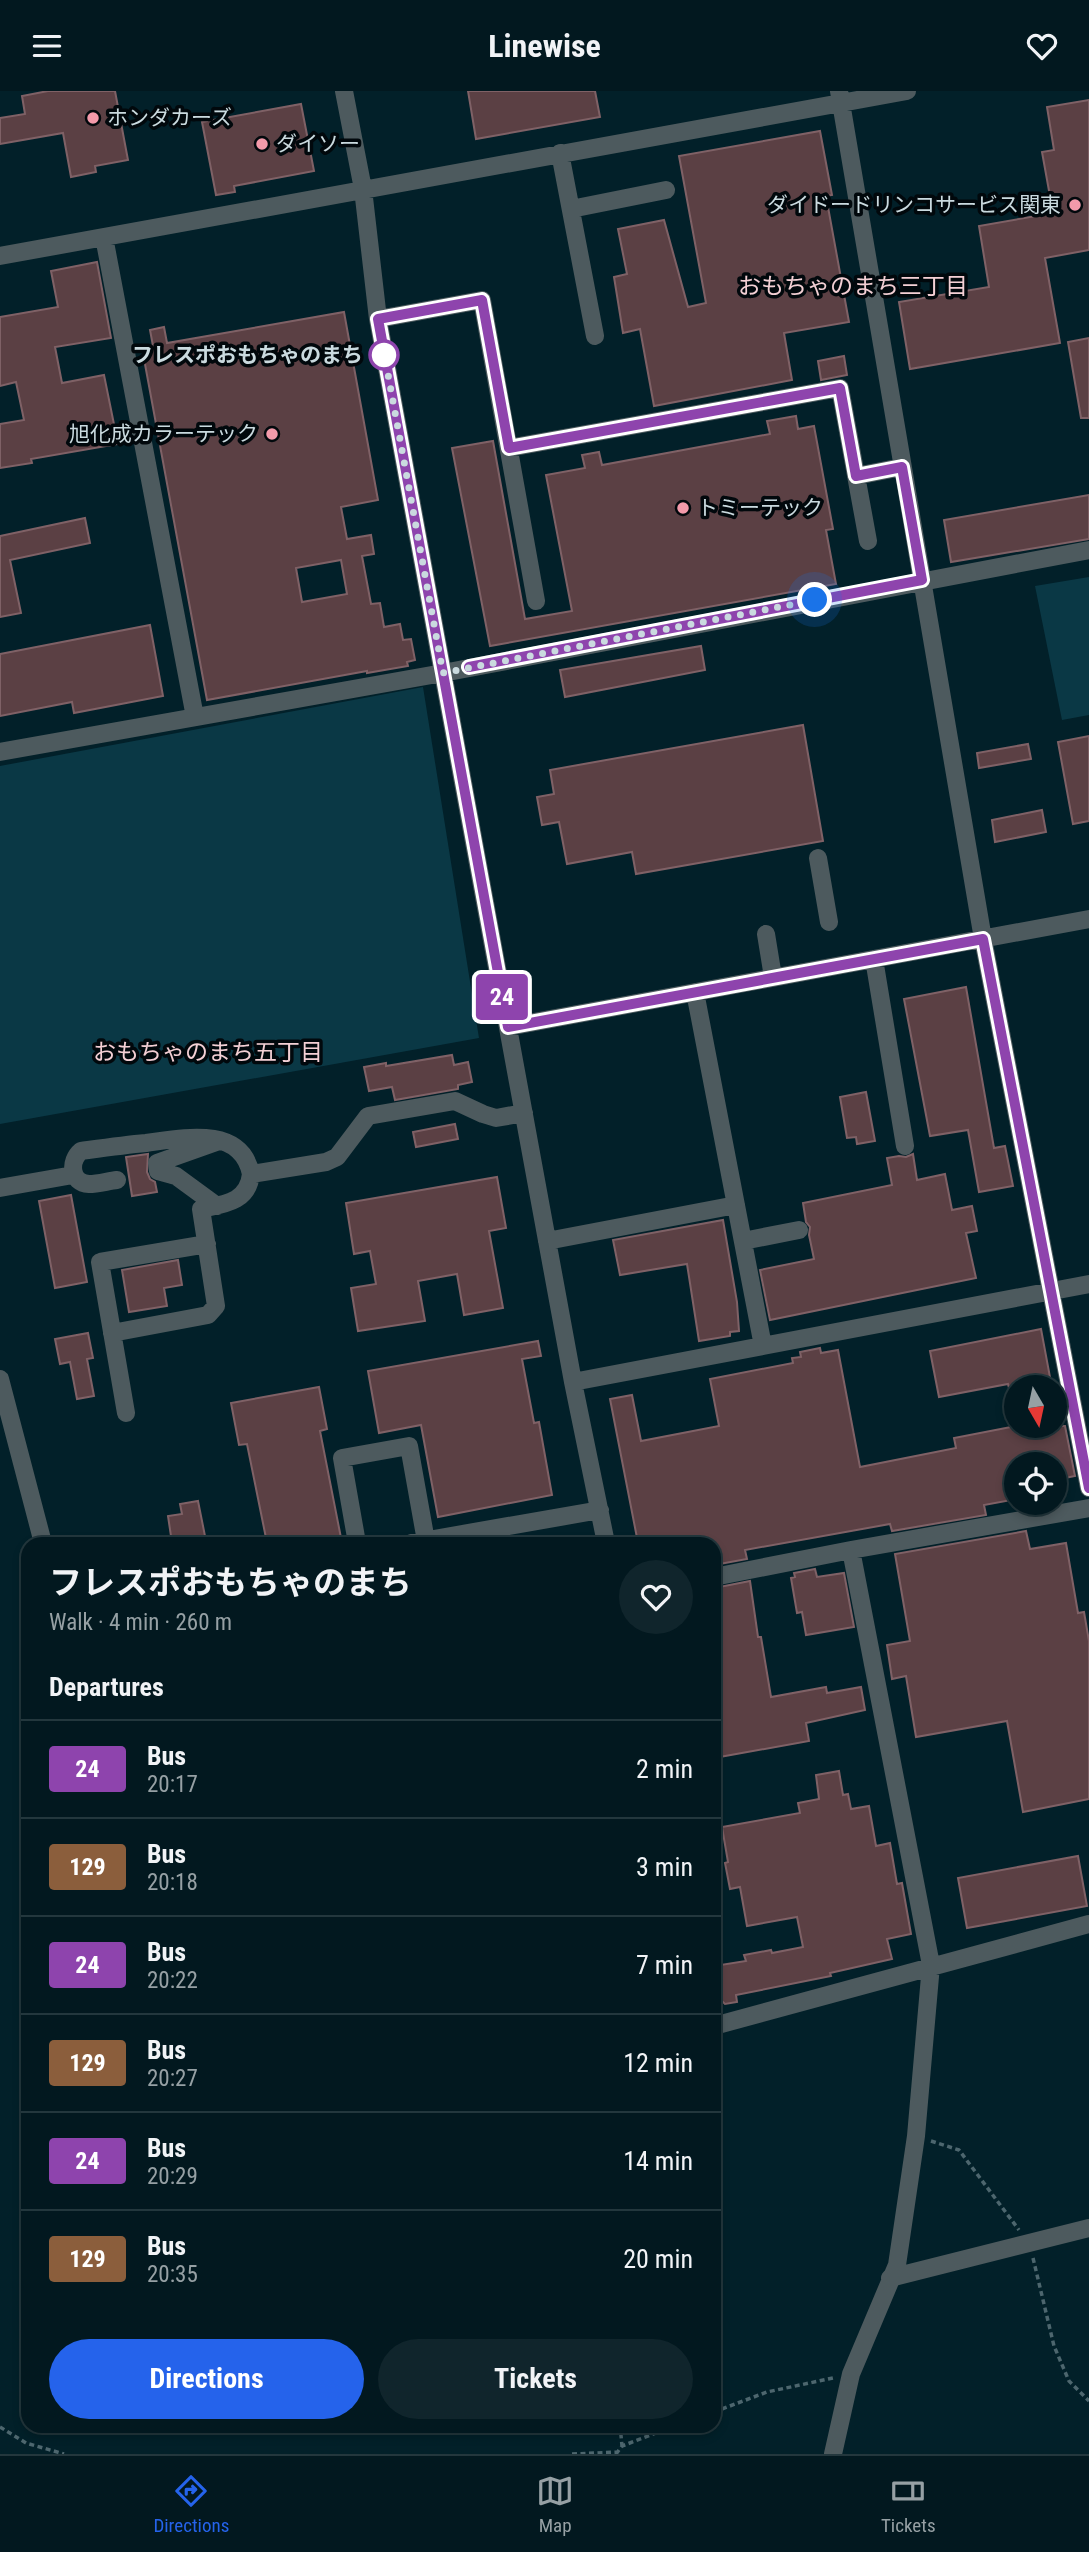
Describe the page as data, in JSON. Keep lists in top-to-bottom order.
{
  "districts": ["おもちゃのまち三丁目", "おもちゃのまち五丁目"],
  "places": [
    "ホンダカーズ",
    "ダイソー",
    "ダイドードリンコサービス関東",
    "フレスポおもちゃのまち",
    "旭化成カラーテック",
    "トミーテック"
  ],
  "lines": ["bus line 24"],
  "north": "bottom",
  "page": {
    "header": "Linewise",
    "on_map": "24",
    "heading": [
      ["フレスポおもちゃのまち", "Walk · 4 min · 260 m"],
      "Departures"
    ],
    "list": [
      {
        "mark": "24",
        "name": "Bus",
        "note": "20:17",
        "value": "2 min"
      },
      {
        "mark": "129",
        "name": "Bus",
        "note": "20:18",
        "value": "3 min"
      },
      {
        "mark": "24",
        "name": "Bus",
        "note": "20:22",
        "value": "7 min"
      },
      {
        "mark": "129",
        "name": "Bus",
        "note": "20:27",
        "value": "12 min"
      },
      {
        "mark": "24",
        "name": "Bus",
        "note": "20:29",
        "value": "14 min"
      },
      {
        "mark": "129",
        "name": "Bus",
        "note": "20:35",
        "value": "20 min"
      }
    ],
    "buttons": ["Directions", "Tickets"],
    "tabs": ["Directions", "Map", "Tickets"]
  }
}
